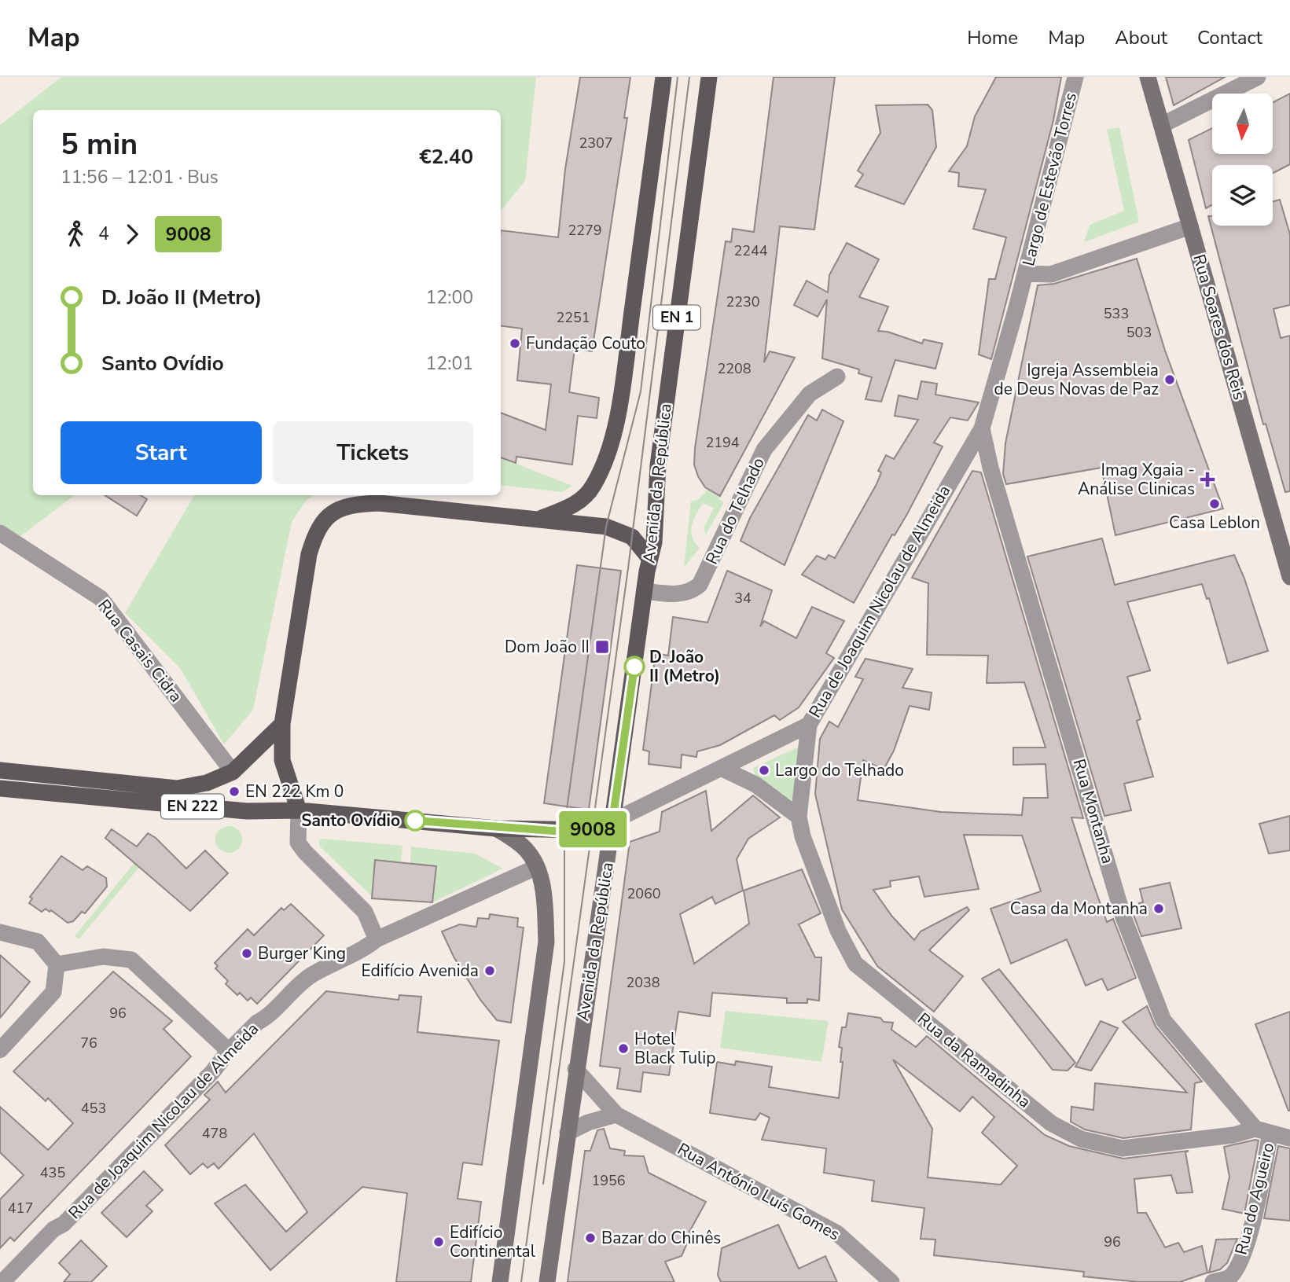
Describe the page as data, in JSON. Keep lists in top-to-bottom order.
{
  "streets": {
    "main road": [
      "EN 1",
      "Rua Soares dos Reis",
      "Avenida da República",
      "EN 222"
    ],
    "street": [
      "Largo de Estevão Torres",
      "Rua do Telhado",
      "Rua de Joaquim Nicolau de Almeida",
      "Rua Casais Cidra",
      "Rua Montanha",
      "Rua da Ramadinha",
      "Rua António Luís Gomes",
      "Rua do Agueiro"
    ]
  },
  "crossings": [
    ["Largo de Estevão Torres", "Rua Soares dos Reis"],
    ["Largo de Estevão Torres", "Rua de Joaquim Nicolau de Almeida"],
    ["Avenida da República", "Rua do Telhado"],
    ["Avenida da República", "Rua de Joaquim Nicolau de Almeida"],
    ["Avenida da República", "Rua António Luís Gomes"],
    ["Rua de Joaquim Nicolau de Almeida", "Rua Montanha"],
    ["Rua Montanha", "Rua da Ramadinha"],
    ["Rua Montanha", "Rua do Agueiro"],
    ["Rua da Ramadinha", "Rua do Agueiro"]
  ],
  "places": {
    "other": [
      "Fundação Couto",
      "Igreja Assembleia de Deus Novas de Paz",
      "Casa Leblon",
      "D. João II (Metro)",
      "Largo do Telhado",
      "EN 222 Km 0",
      "Santo Ovídio",
      "Casa da Montanha",
      "Burger King",
      "Edifício Avenida",
      "Hotel Black Tulip",
      "Bazar do Chinês",
      "Edifício Continental"
    ],
    "health": ["Imag Xgaia - Análise Clinicas"],
    "transit": ["Dom João II"]
  },
  "lines": ["bus line 9008"],
  "house_numbers": [
    "2307",
    "2279",
    "2244",
    "2230",
    "533",
    "2251",
    "503",
    "2208",
    "2194",
    "34",
    "2060",
    "2038",
    "96",
    "76",
    "453",
    "478",
    "435",
    "1956",
    "417",
    "96"
  ],
  "north": "bottom",
  "page": {
    "header": "Map",
    "nav": [
      "Home",
      "Map",
      "About",
      "Contact"
    ],
    "on_map": "9008",
    "heading": ["5 min", "11:56 – 12:01 · Bus", "€2.40"],
    "legs": ["4", "9008"],
    "list": [
      {
        "name": "D. João II (Metro)",
        "value": "12:00"
      },
      {
        "name": "Santo Ovídio",
        "value": "12:01"
      }
    ],
    "buttons": ["Start", "Tickets"]
  }
}
